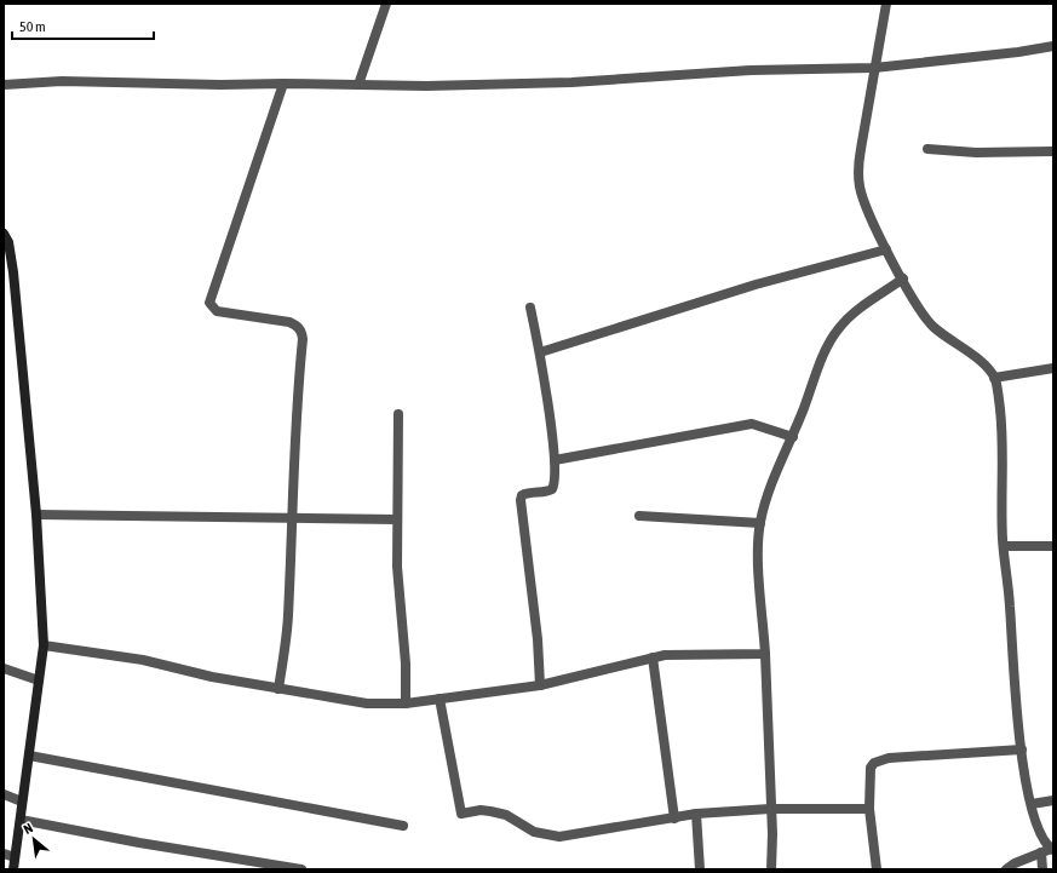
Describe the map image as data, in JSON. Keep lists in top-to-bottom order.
{
  "scale_bar": "50 m",
  "north": "top left"
}
